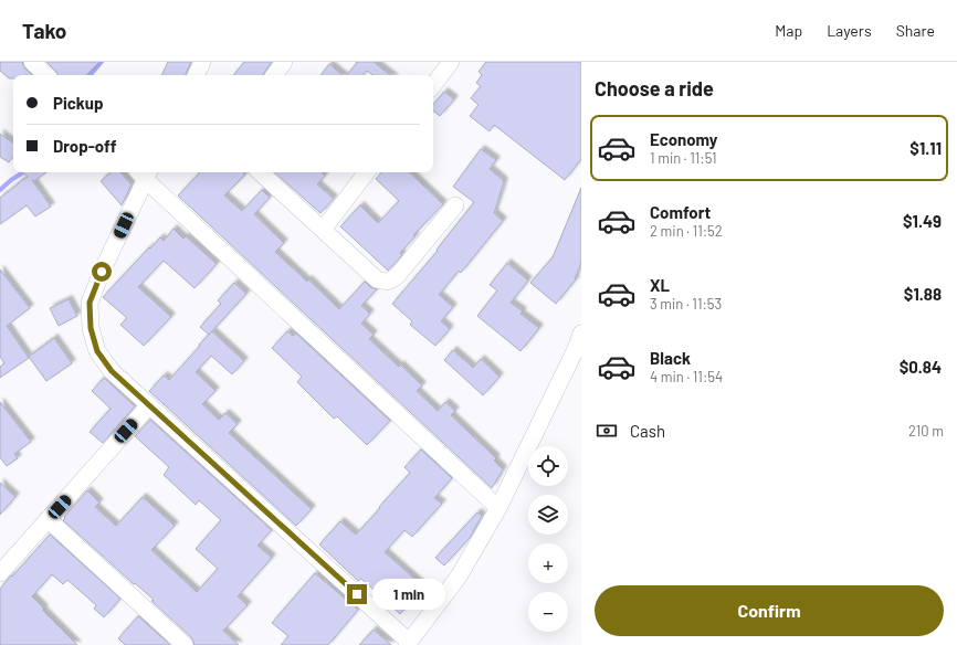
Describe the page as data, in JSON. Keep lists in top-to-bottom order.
{
  "page": {
    "header": "Tako",
    "nav": ["Map", "Layers", "Share"],
    "heading": "Choose a ride",
    "banner": ["Pickup", "Drop-off"],
    "list": [
      {
        "name": "Economy",
        "note": "1 min · 11:51",
        "value": "$1.11"
      },
      {
        "name": "Comfort",
        "note": "2 min · 11:52",
        "value": "$1.49"
      },
      {
        "name": "XL",
        "note": "3 min · 11:53",
        "value": "$1.88"
      },
      {
        "name": "Black",
        "note": "4 min · 11:54",
        "value": "$0.84"
      }
    ],
    "pay": ["Cash", "210 m"],
    "map_buttons": ["+", "−"],
    "buttons": "Confirm",
    "bubble": "1 min"
  }
}
